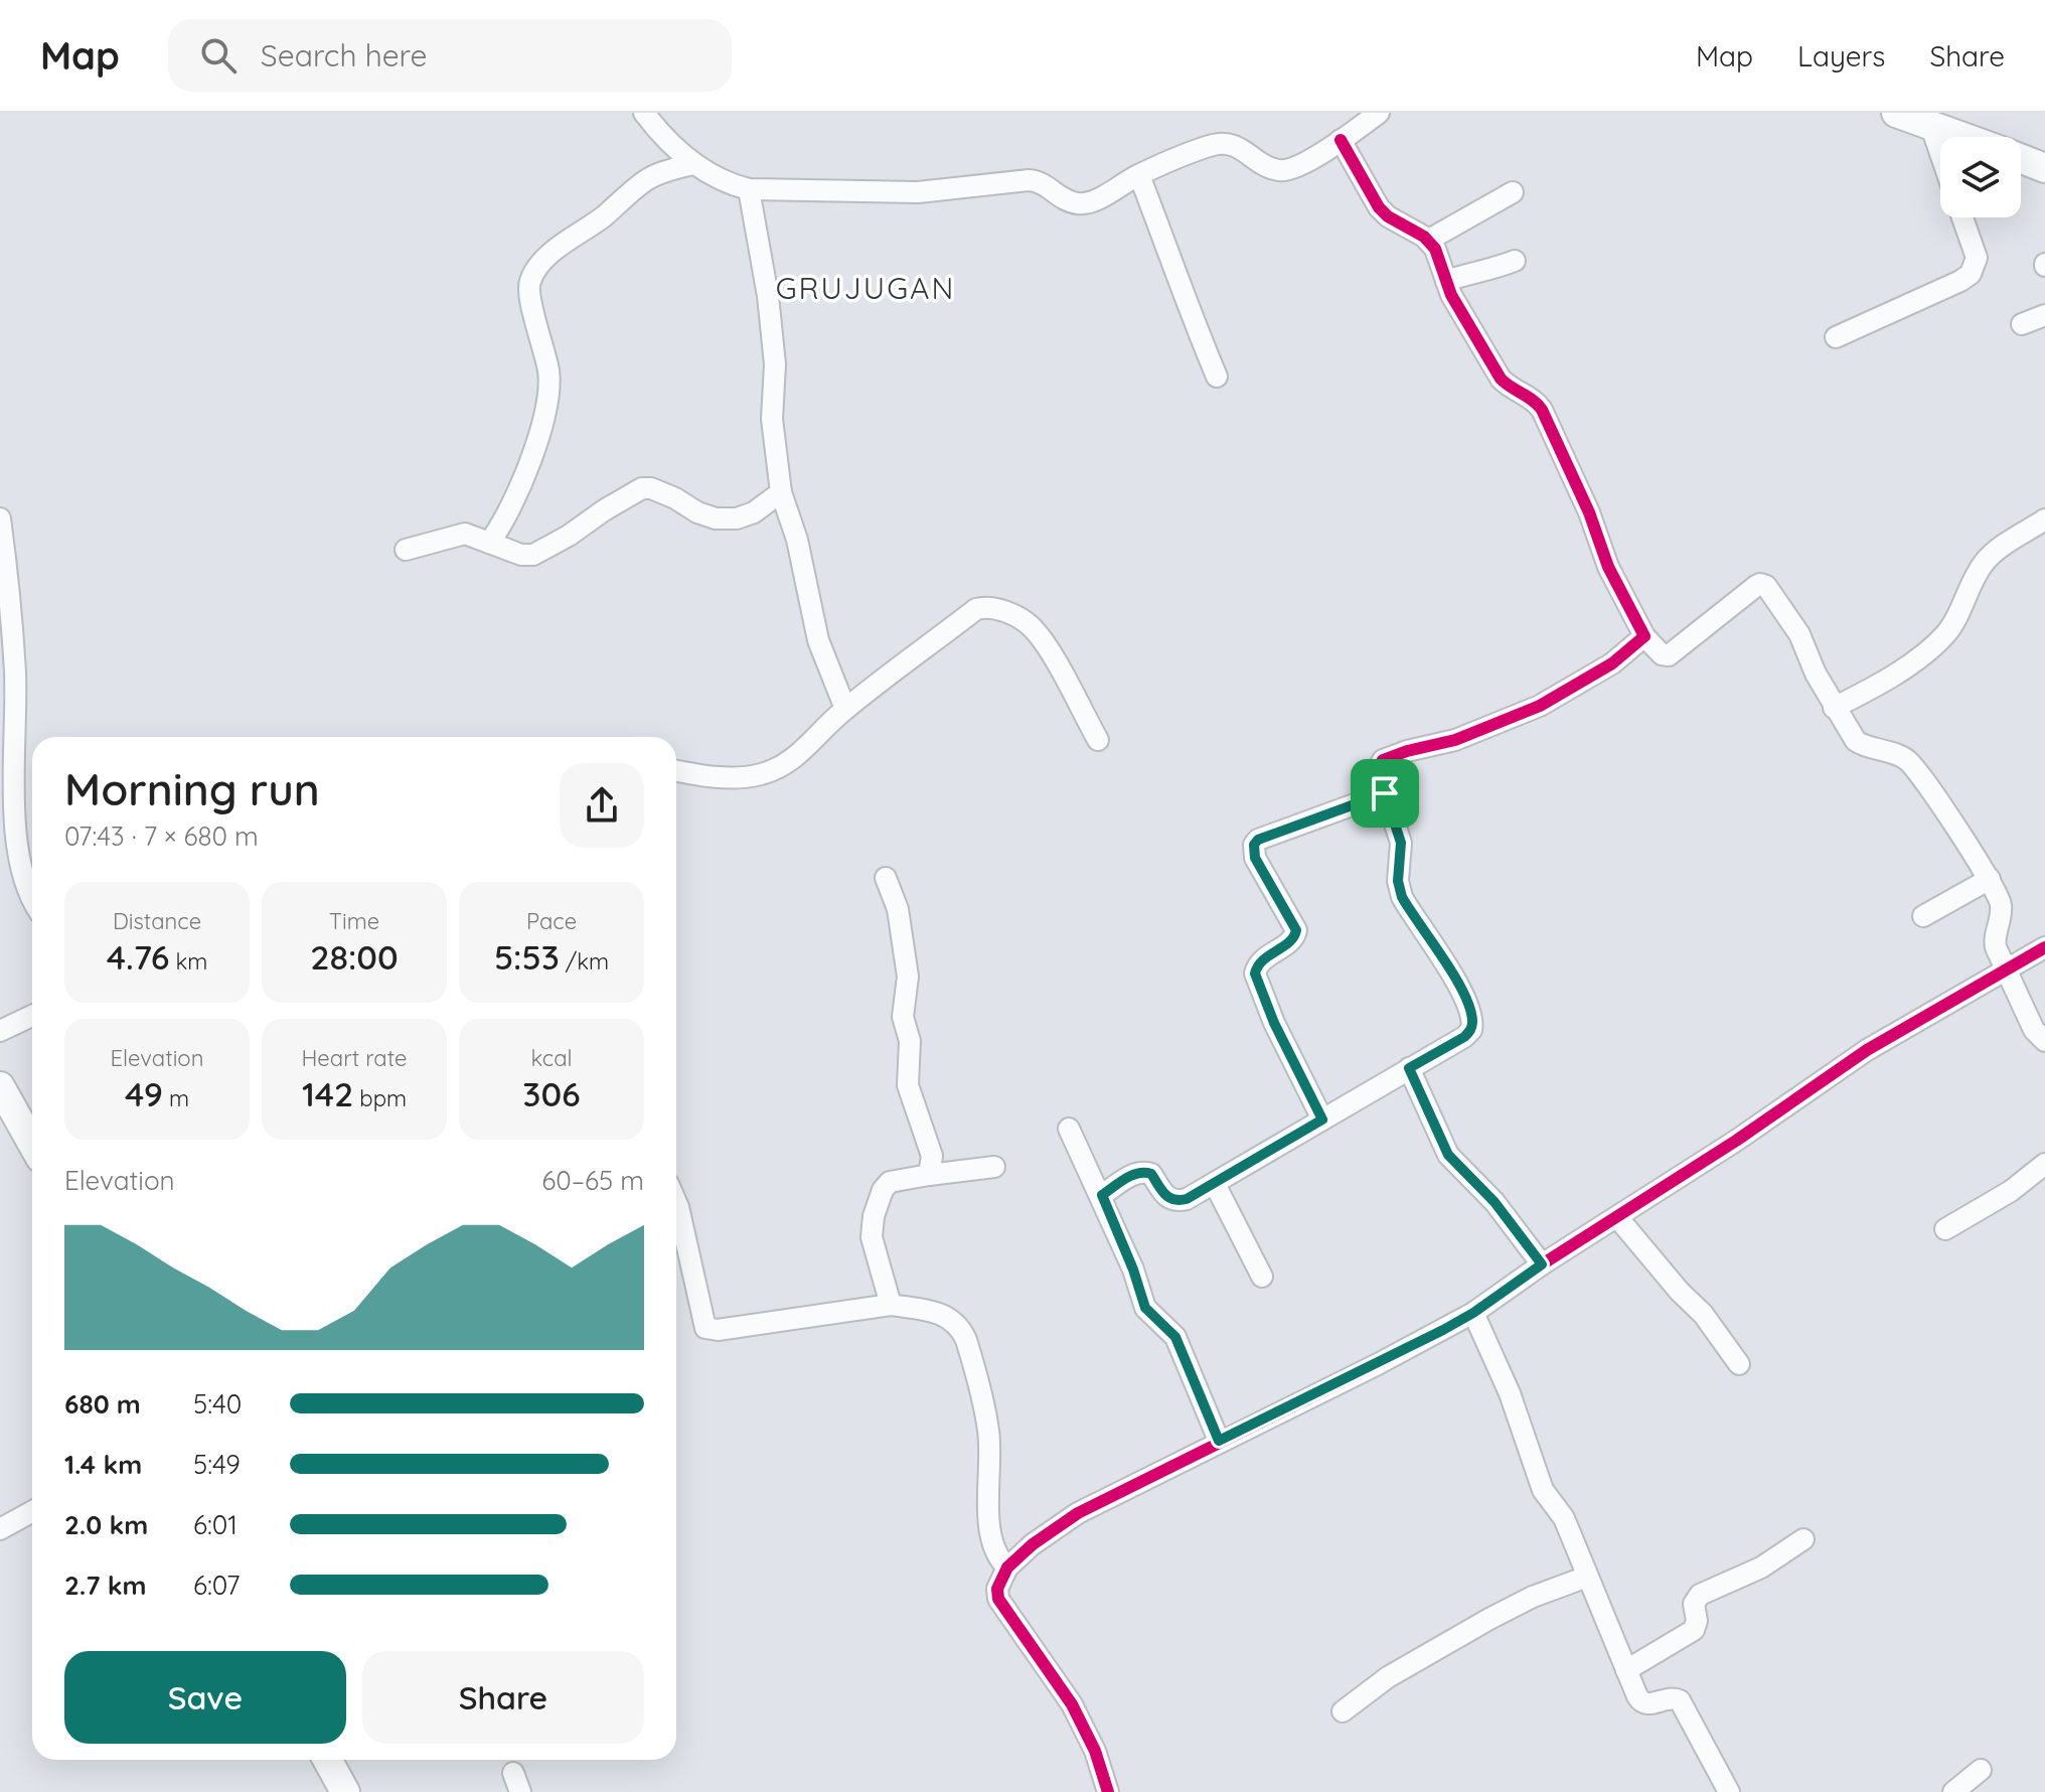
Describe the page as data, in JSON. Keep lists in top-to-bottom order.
{
  "districts": ["GRUJUGAN"],
  "page": {
    "header": "Map",
    "search": "Search here",
    "nav": ["Map", "Layers", "Share"],
    "heading": ["Morning run", "07:43 · 7 × 680 m"],
    "stats": [
      ["Distance", "4.76 km"],
      ["Time", "28:00"],
      ["Pace", "5:53 /km"],
      ["Elevation", "49 m"],
      ["Heart rate", "142 bpm"],
      ["kcal", "306"]
    ],
    "chart": ["Elevation", "60–65 m"],
    "list": [
      {
        "name": "680 m",
        "note": "5:40"
      },
      {
        "name": "1.4 km",
        "note": "5:49"
      },
      {
        "name": "2.0 km",
        "note": "6:01"
      },
      {
        "name": "2.7 km",
        "note": "6:07"
      }
    ],
    "buttons": ["Save", "Share"]
  }
}
